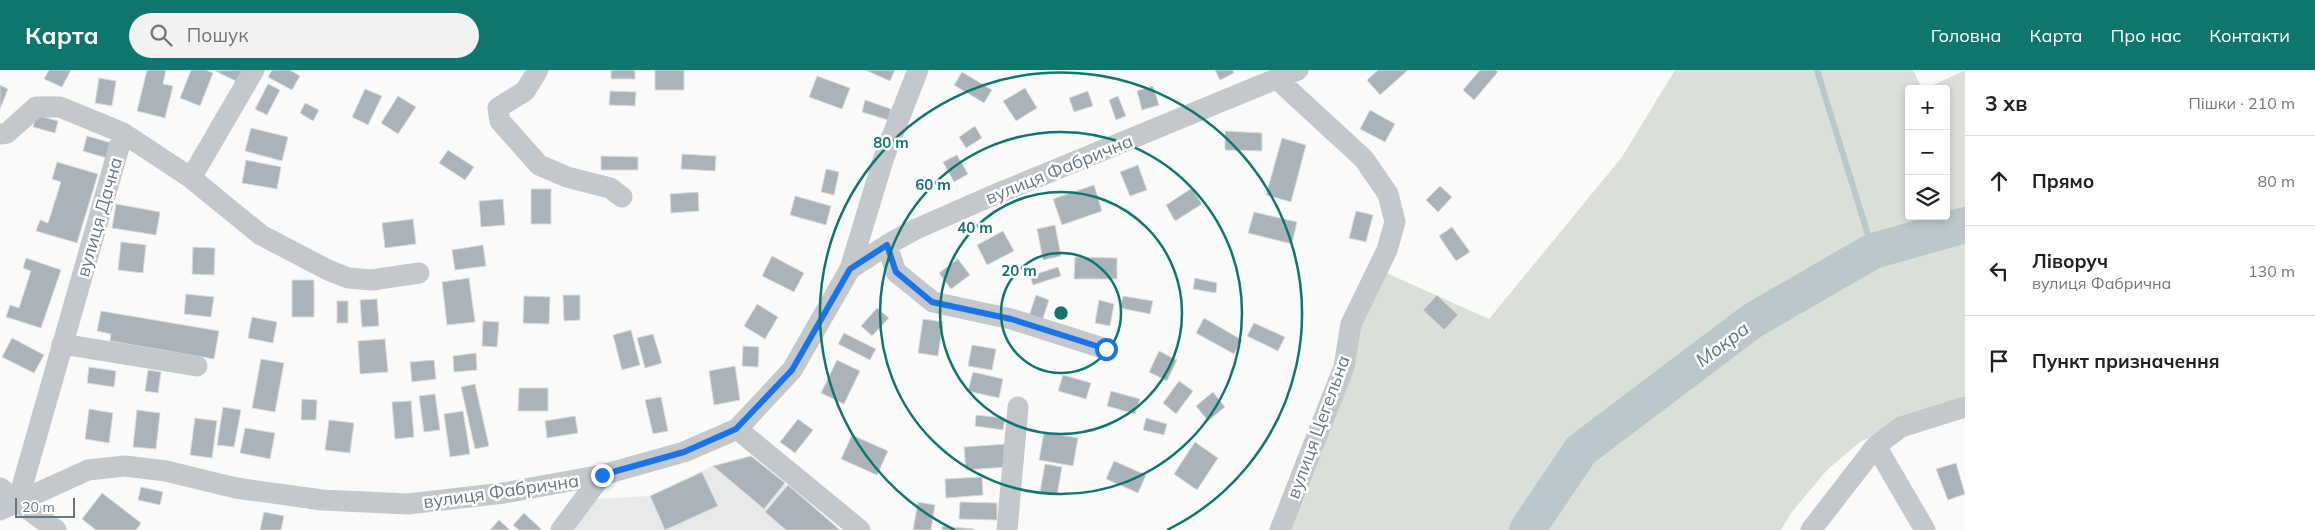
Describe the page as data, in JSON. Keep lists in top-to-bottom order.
{
  "streets": {
    "street": ["вулиця Фабрична", "вулиця Дачна", "вулиця Цегельна"]
  },
  "crossings": [
    ["вулиця Фабрична", "вулиця Дачна"],
    ["вулиця Фабрична", "вулиця Цегельна"]
  ],
  "water": ["Мокра"],
  "scale_bar": "20 m",
  "page": {
    "header": "Карта",
    "search": "Пошук",
    "nav": [
      "Головна",
      "Карта",
      "Про нас",
      "Контакти"
    ],
    "heading": ["3 хв", "Пішки · 210 m"],
    "map_buttons": ["+", "−"],
    "list": [
      ["Прямо", "80 m"],
      ["Ліворуч", "вулиця Фабрична", "130 m"],
      "Пункт призначення"
    ],
    "scale": "20 m"
  },
  "rings": [
    "80 m",
    "60 m",
    "40 m",
    "20 m"
  ]
}
